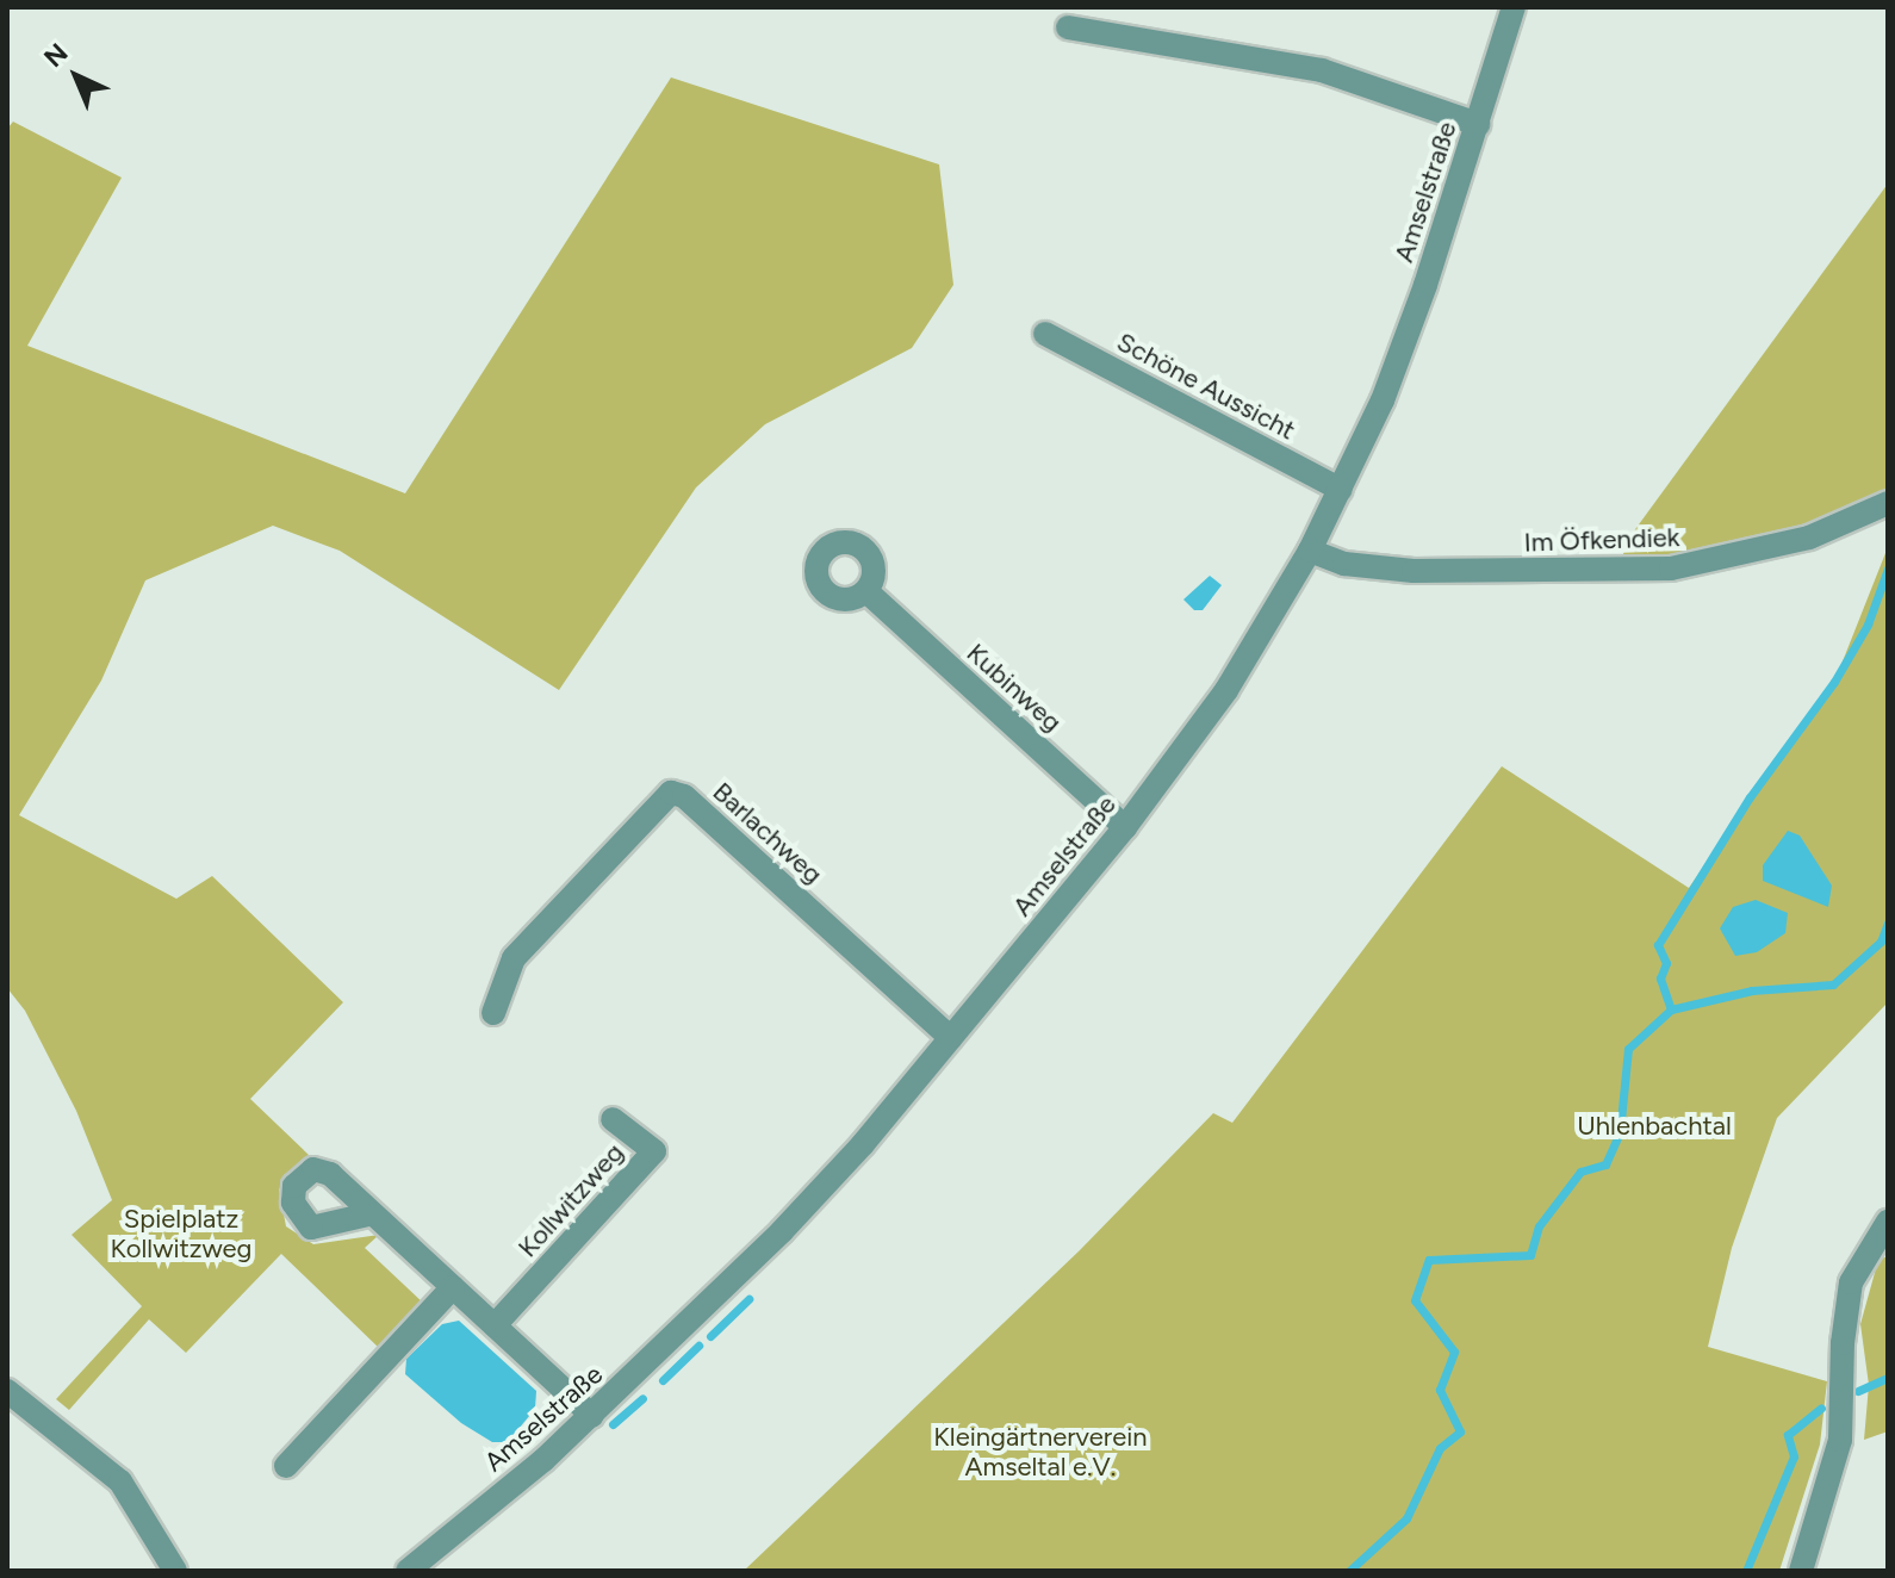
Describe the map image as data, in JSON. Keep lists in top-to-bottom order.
{
  "streets": {
    "street": [
      "Amselstraße",
      "Schöne Aussicht",
      "Im Öfkendiek",
      "Kubinweg",
      "Barlachweg",
      "Kollwitzweg"
    ]
  },
  "crossings": [
    ["Amselstraße", "Schöne Aussicht"],
    ["Amselstraße", "Im Öfkendiek"],
    ["Amselstraße", "Kubinweg"],
    ["Amselstraße", "Barlachweg"]
  ],
  "parks": ["Uhlenbachtal", "Spielplatz Kollwitzweg", "Kleingärtnerverein Amseltal e.V."],
  "north": "top left"
}
